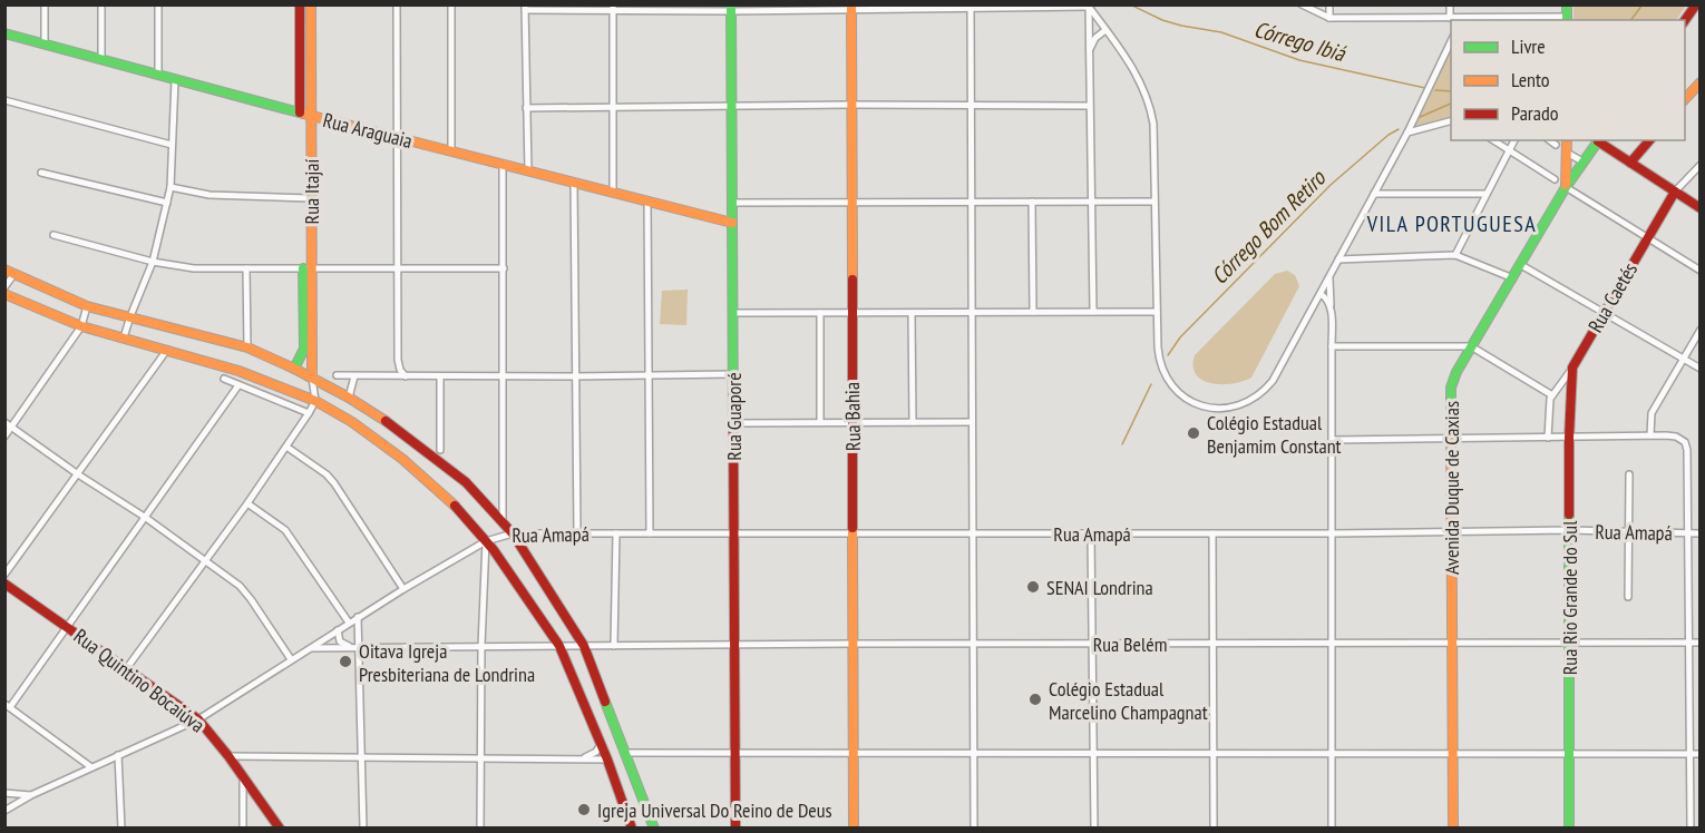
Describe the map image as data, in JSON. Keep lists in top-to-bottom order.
{
  "streets": {
    "street": [
      "Rua Araguaia",
      "Rua Itajaí",
      "Rua Caetés",
      "Rua Guaporé",
      "Rua Bahia",
      "Avenida Duque de Caxias",
      "Rua Amapá",
      "Rua Rio Grande do Sul",
      "Rua Belém",
      "Rua Quintino Bocaiúva"
    ]
  },
  "crossings": [
    ["Rua Araguaia", "Rua Itajaí"],
    ["Rua Araguaia", "Rua Guaporé"],
    ["Rua Caetés", "Rua Rio Grande do Sul"],
    ["Rua Guaporé", "Rua Amapá"],
    ["Rua Guaporé", "Rua Belém"],
    ["Rua Bahia", "Rua Amapá"],
    ["Rua Bahia", "Rua Belém"],
    ["Avenida Duque de Caxias", "Rua Amapá"],
    ["Avenida Duque de Caxias", "Rua Belém"],
    ["Rua Amapá", "Rua Rio Grande do Sul"],
    ["Rua Amapá", "Rua Belém"],
    ["Rua Amapá", "Rua Quintino Bocaiúva"],
    ["Rua Rio Grande do Sul", "Rua Belém"]
  ],
  "districts": ["VILA PORTUGUESA"],
  "water": ["Córrego Ibiá", "Córrego Bom Retiro"],
  "places": [
    "Colégio Estadual Benjamim Constant",
    "SENAI Londrina",
    "Oitava Igreja Presbiteriana de Londrina",
    "Colégio Estadual Marcelino Champagnat",
    "Igreja Universal Do Reino de Deus"
  ],
  "legend": ["Livre", "Lento", "Parado"]
}
